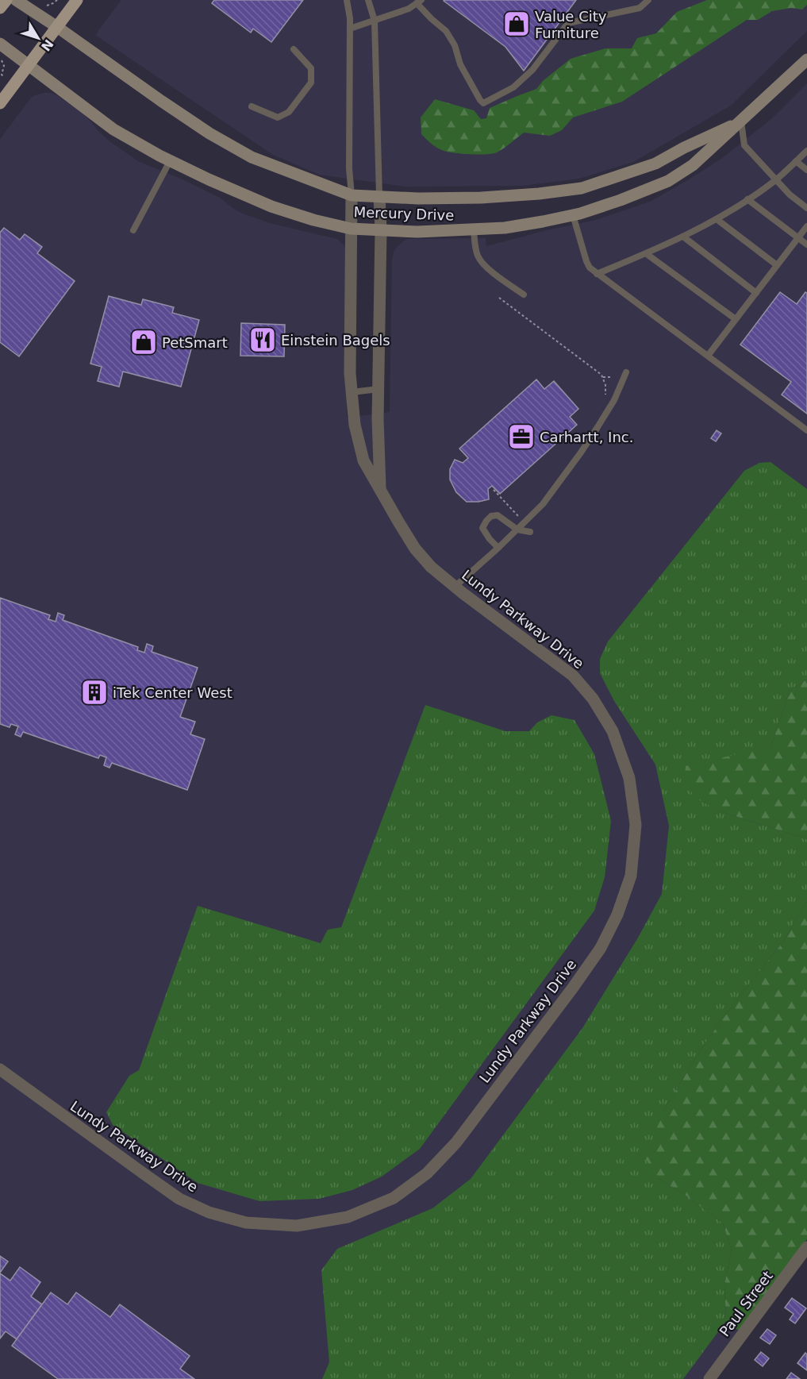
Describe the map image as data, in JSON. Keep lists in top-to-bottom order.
{
  "streets": {
    "street": ["Mercury Drive", "Lundy Parkway Drive", "Paul Street"]
  },
  "crossings": [
    ["Mercury Drive", "Lundy Parkway Drive"]
  ],
  "places": {
    "shop": ["Value City Furniture", "PetSmart"],
    "restaurant": ["Einstein Bagels"],
    "office": ["Carhartt, Inc."],
    "building": ["iTek Center West"]
  },
  "north": "bottom right"
}
